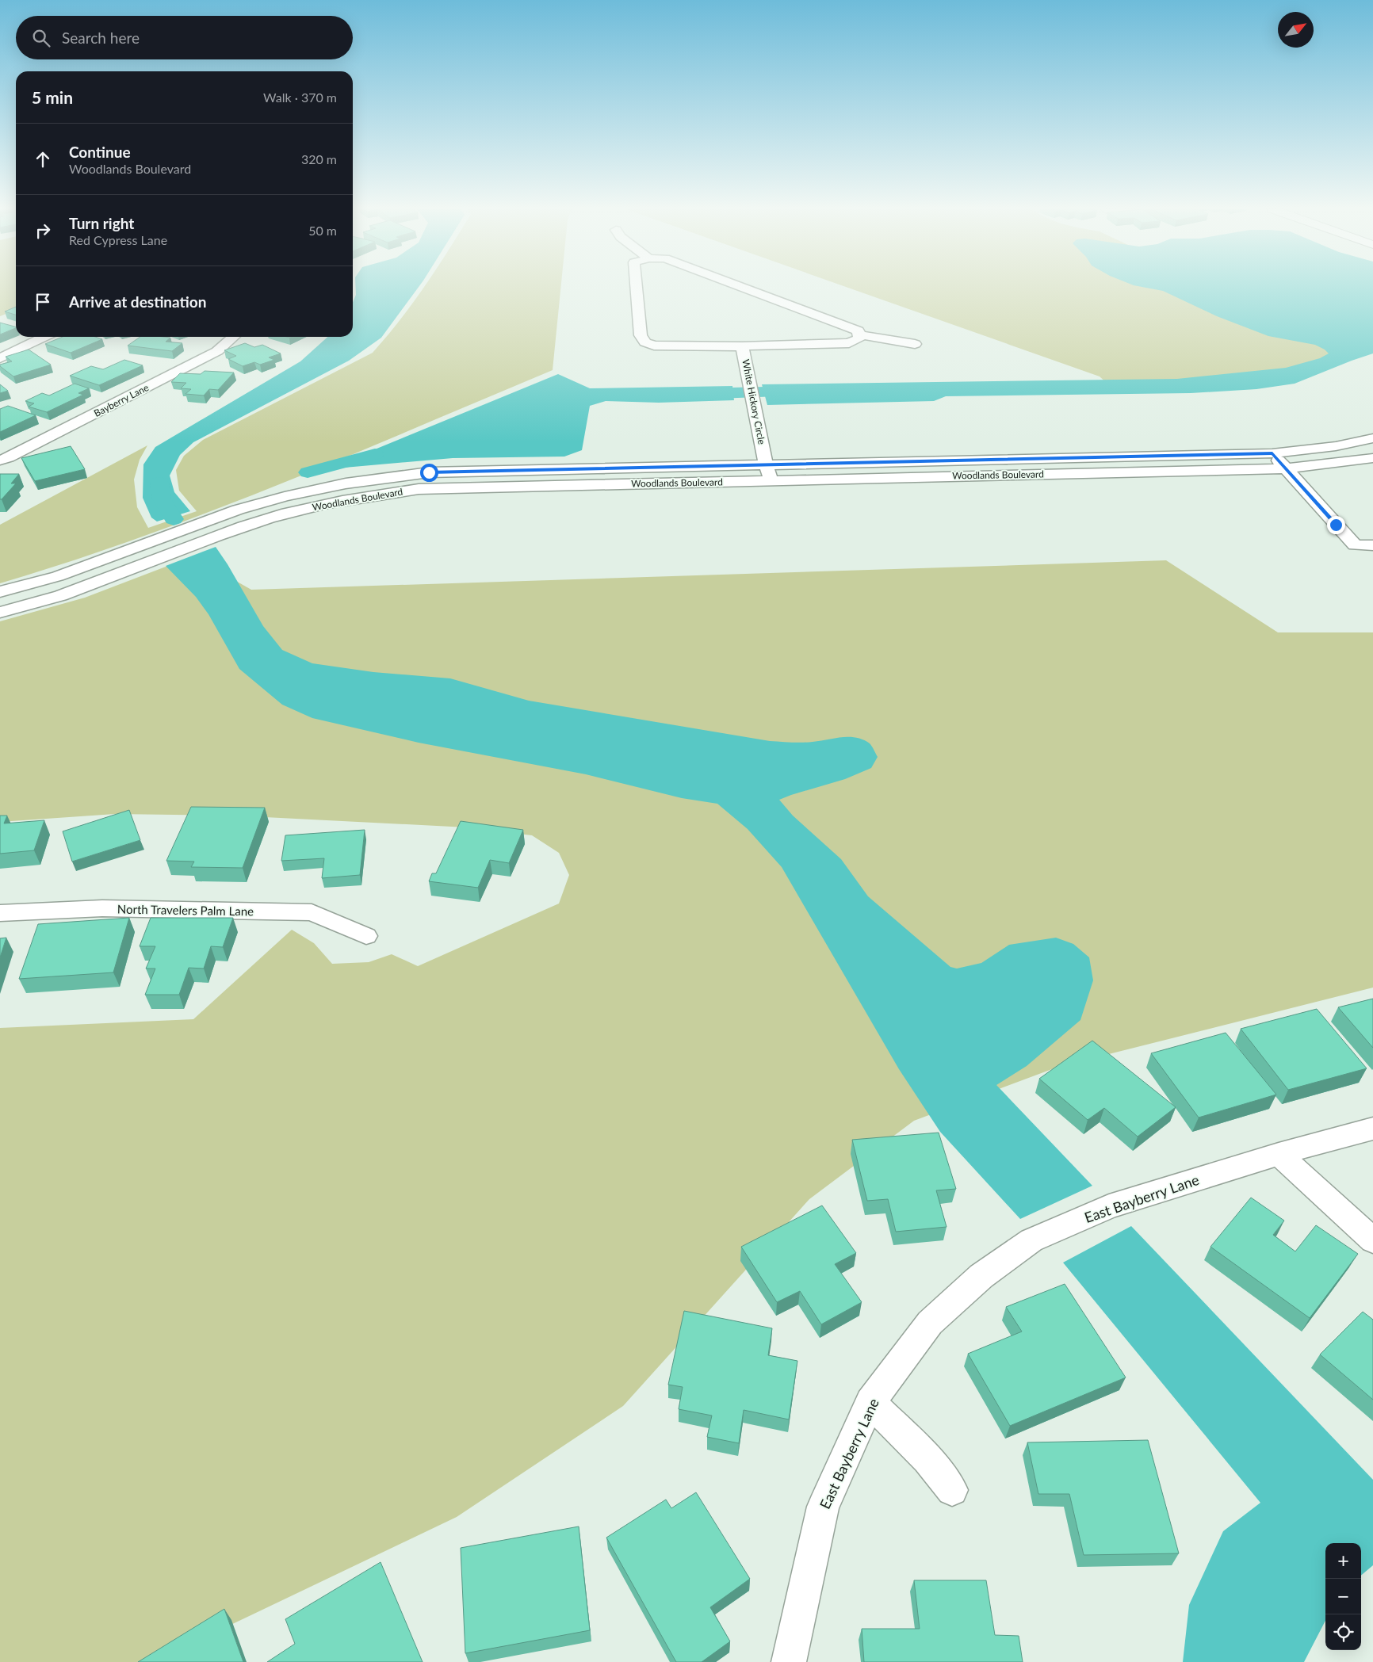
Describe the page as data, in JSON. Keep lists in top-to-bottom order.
{
  "streets": {
    "street": [
      "Bayberry Lane",
      "White Hickory Circle",
      "Woodlands Boulevard",
      "North Travelers Palm Lane",
      "East Bayberry Lane"
    ]
  },
  "crossings": [
    ["White Hickory Circle", "Woodlands Boulevard"]
  ],
  "north": "top right",
  "page": {
    "search": "Search here",
    "heading": ["5 min", "Walk · 370 m"],
    "list": [
      ["Continue", "Woodlands Boulevard", "320 m"],
      ["Turn right", "Red Cypress Lane", "50 m"],
      "Arrive at destination"
    ],
    "map_buttons": ["+", "−"]
  }
}
